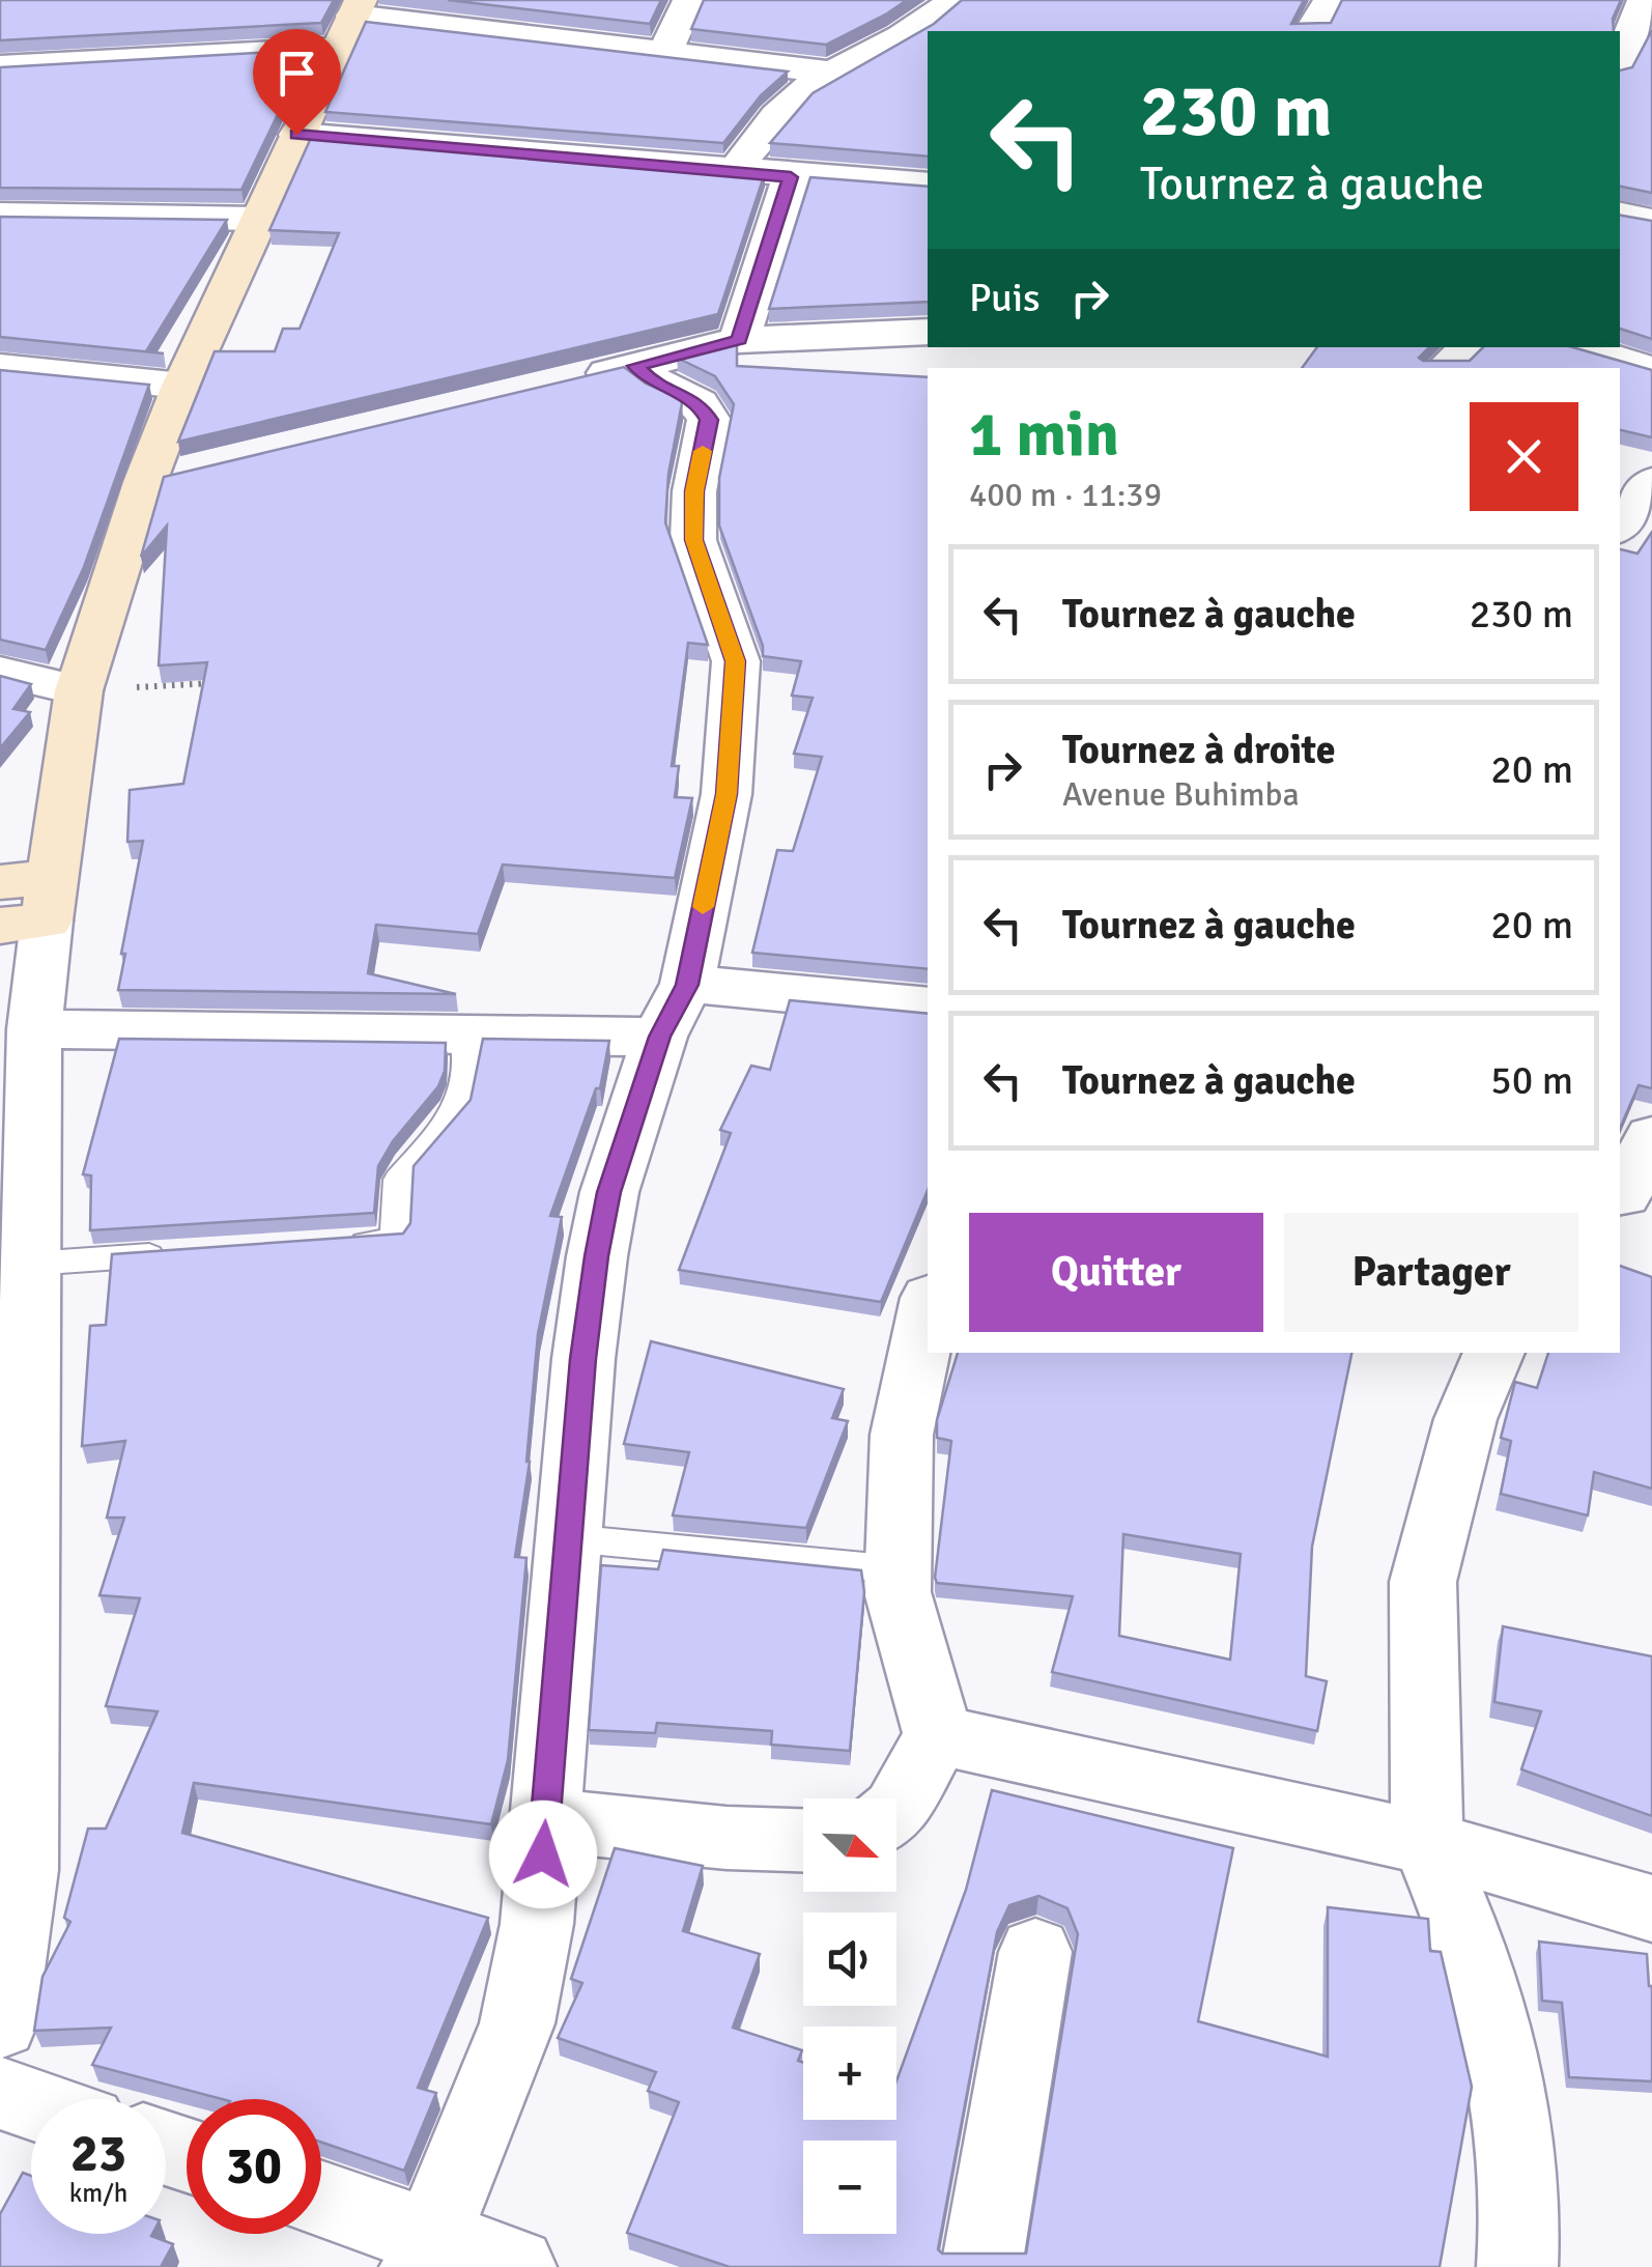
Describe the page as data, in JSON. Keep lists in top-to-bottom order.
{
  "north": "bottom right",
  "page": {
    "turn": ["230 m", "Tournez à gauche"],
    "then": "Puis",
    "heading": ["1 min", "400 m · 11:39"],
    "list": [
      {
        "name": "Tournez à gauche",
        "value": "230 m"
      },
      {
        "name": "Tournez à droite",
        "note": "Avenue Buhimba",
        "value": "20 m"
      },
      {
        "name": "Tournez à gauche",
        "value": "20 m"
      },
      {
        "name": "Tournez à gauche",
        "value": "50 m"
      }
    ],
    "buttons": ["Quitter", "Partager"],
    "map_buttons": ["+", "−"],
    "speed": "23 km/h",
    "limit": "30"
  }
}
